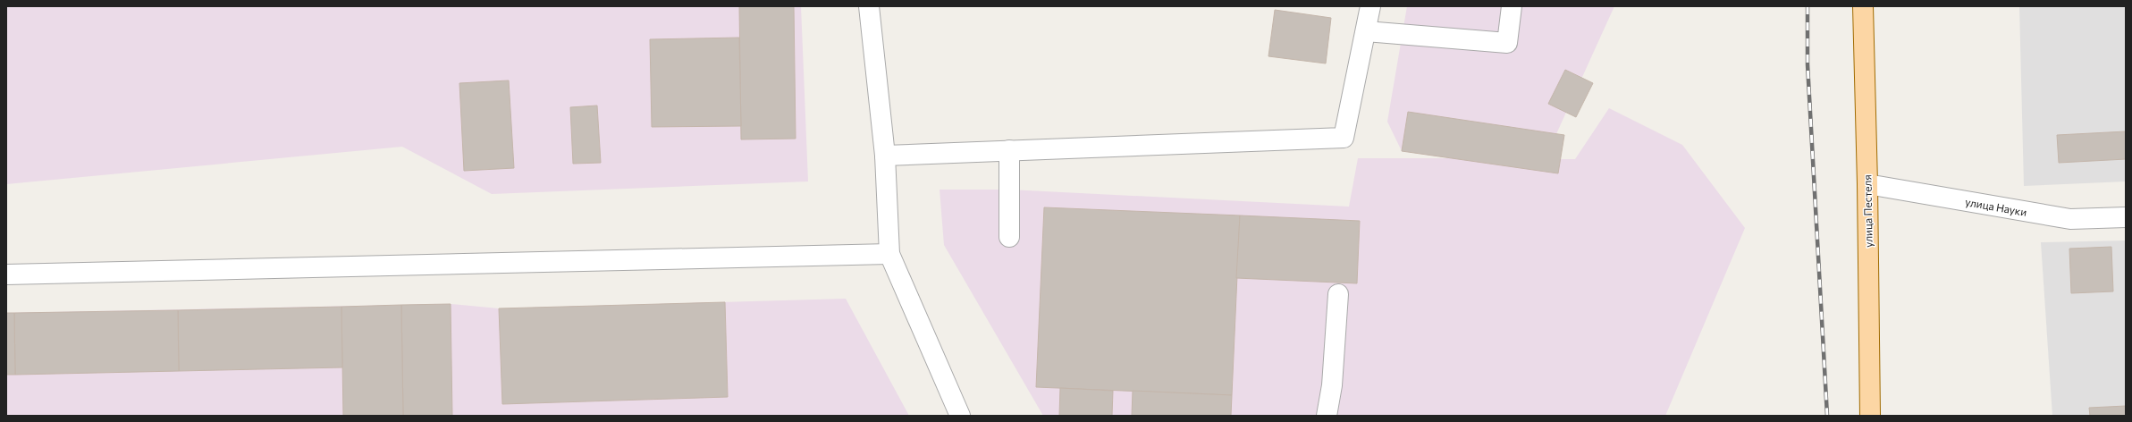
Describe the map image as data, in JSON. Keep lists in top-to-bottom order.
{
  "streets": {
    "main road": ["улица Пестеля"],
    "street": ["улица Науки"]
  },
  "crossings": [
    ["улица Науки", "улица Пестеля"]
  ]
}
